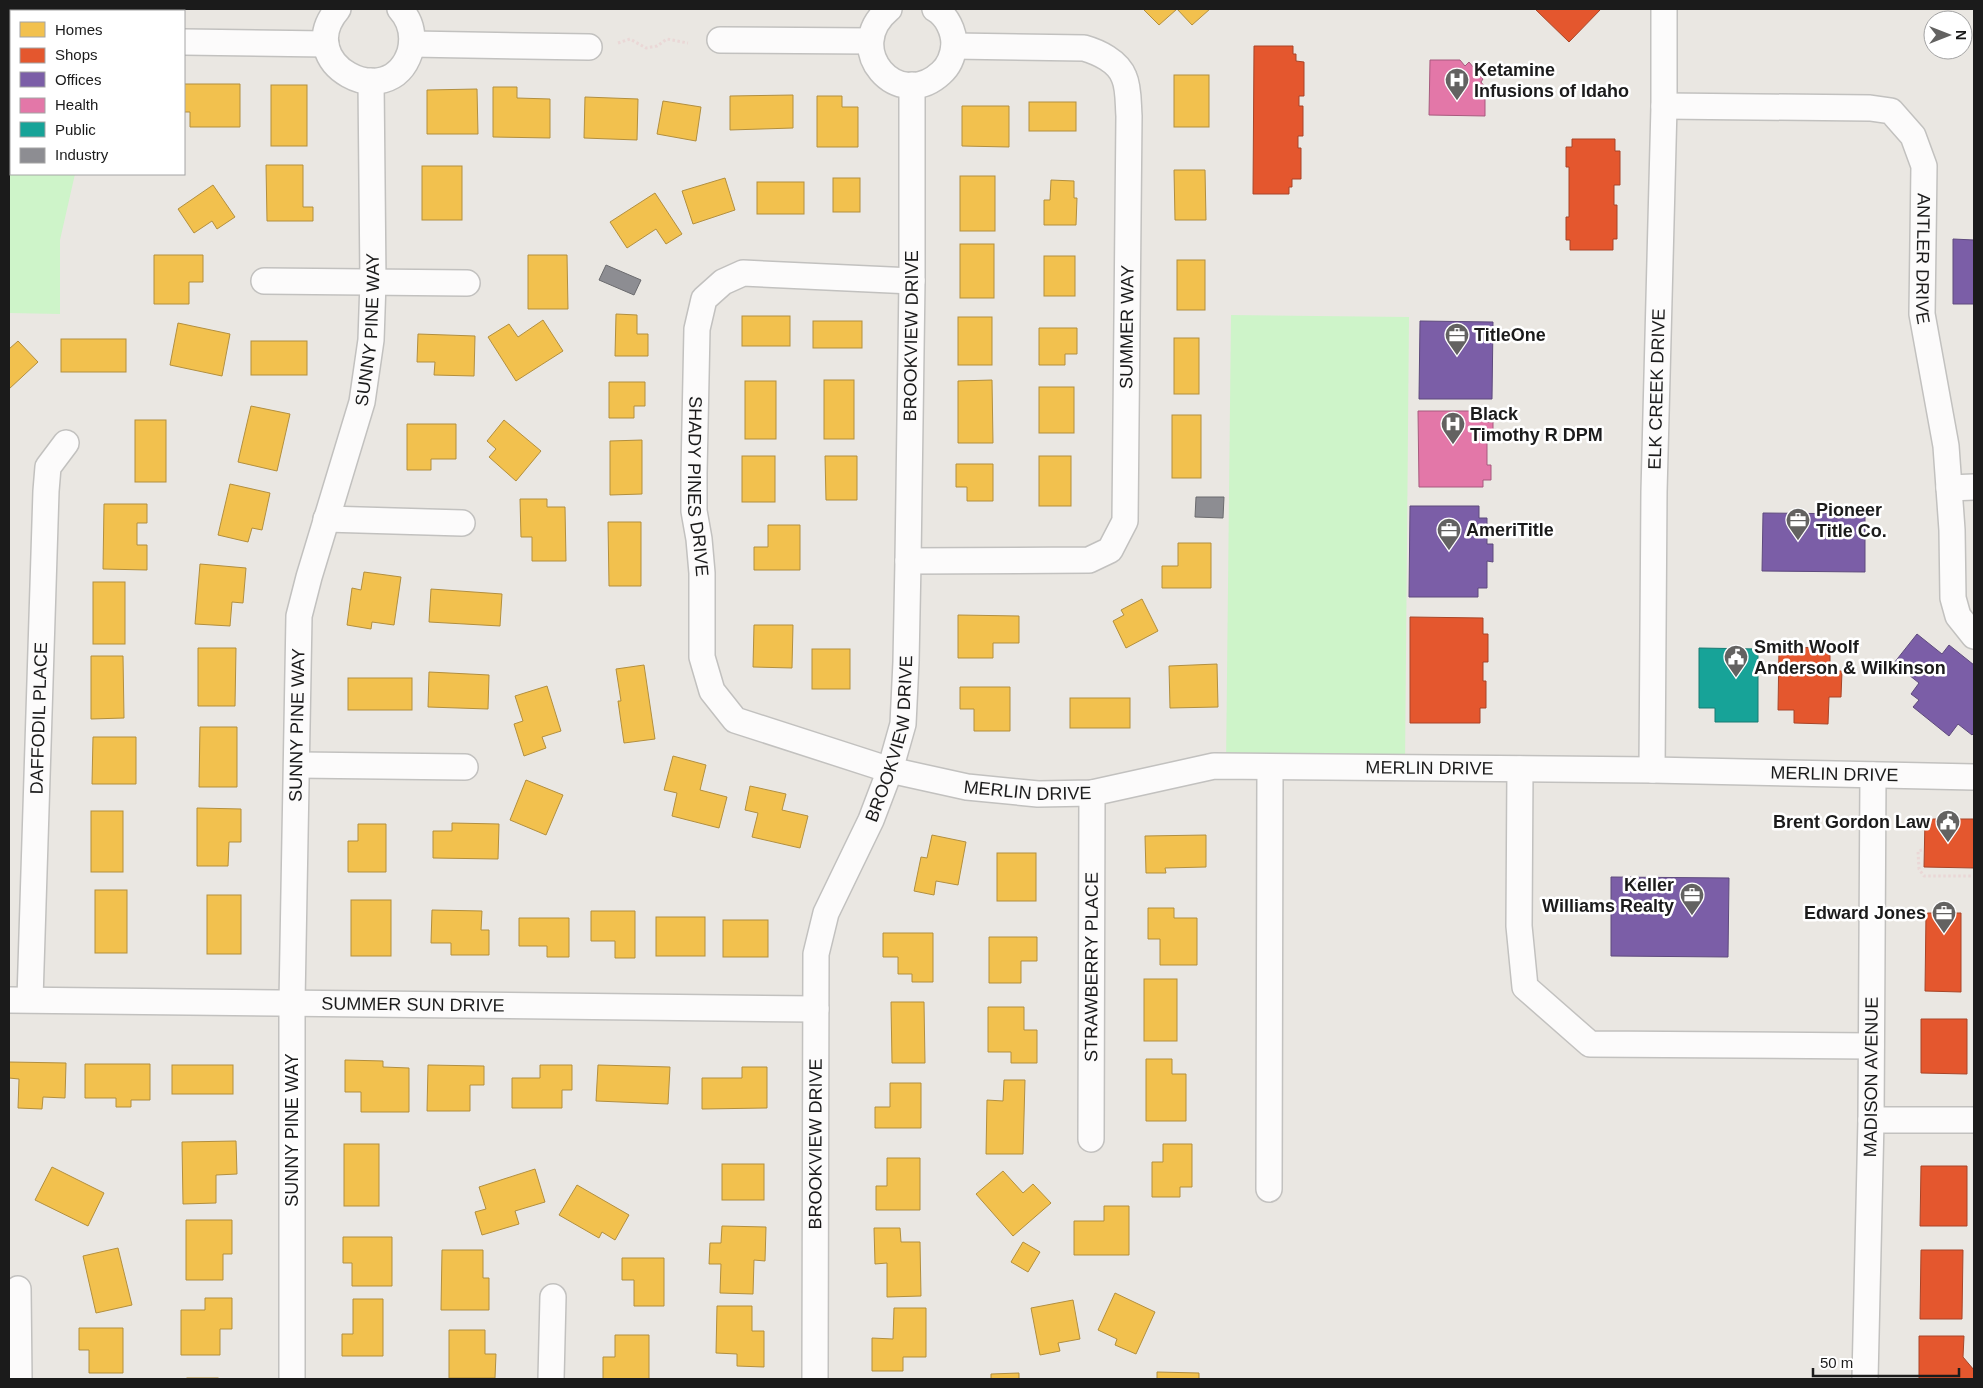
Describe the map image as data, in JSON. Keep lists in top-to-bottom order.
{
  "streets": {
    "street": [
      "ANTLER DRIVE",
      "SUMMER WAY",
      "SUNNY PINE WAY",
      "BROOKVIEW DRIVE",
      "ELK CREEK DRIVE",
      "SHADY PINES DRIVE",
      "DAFFODIL PLACE",
      "MERLIN DRIVE",
      "STRAWBERRY PLACE",
      "SUMMER SUN DRIVE",
      "MADISON AVENUE"
    ]
  },
  "crossings": [
    ["ANTLER DRIVE", "ELK CREEK DRIVE"],
    ["SUMMER WAY", "BROOKVIEW DRIVE"],
    ["SUNNY PINE WAY", "SUMMER SUN DRIVE"],
    ["BROOKVIEW DRIVE", "SHADY PINES DRIVE"],
    ["BROOKVIEW DRIVE", "MERLIN DRIVE"],
    ["BROOKVIEW DRIVE", "SUMMER SUN DRIVE"],
    ["ELK CREEK DRIVE", "MERLIN DRIVE"],
    ["SHADY PINES DRIVE", "MERLIN DRIVE"],
    ["DAFFODIL PLACE", "SUMMER SUN DRIVE"],
    ["MERLIN DRIVE", "STRAWBERRY PLACE"],
    ["MERLIN DRIVE", "MADISON AVENUE"]
  ],
  "places": {
    "hospital": ["Ketamine Infusions of Idaho", "Black Timothy R DPM"],
    "office": [
      "TitleOne",
      "Pioneer Title Co.",
      "AmeriTitle",
      "Keller Williams Realty",
      "Edward Jones"
    ],
    "public building": ["Smith Woolf Anderson & Wilkinson", "Brent Gordon Law"]
  },
  "legend": [
    "Homes",
    "Shops",
    "Offices",
    "Health",
    "Public",
    "Industry"
  ],
  "scale_bar": "50 m",
  "north": "right"
}
